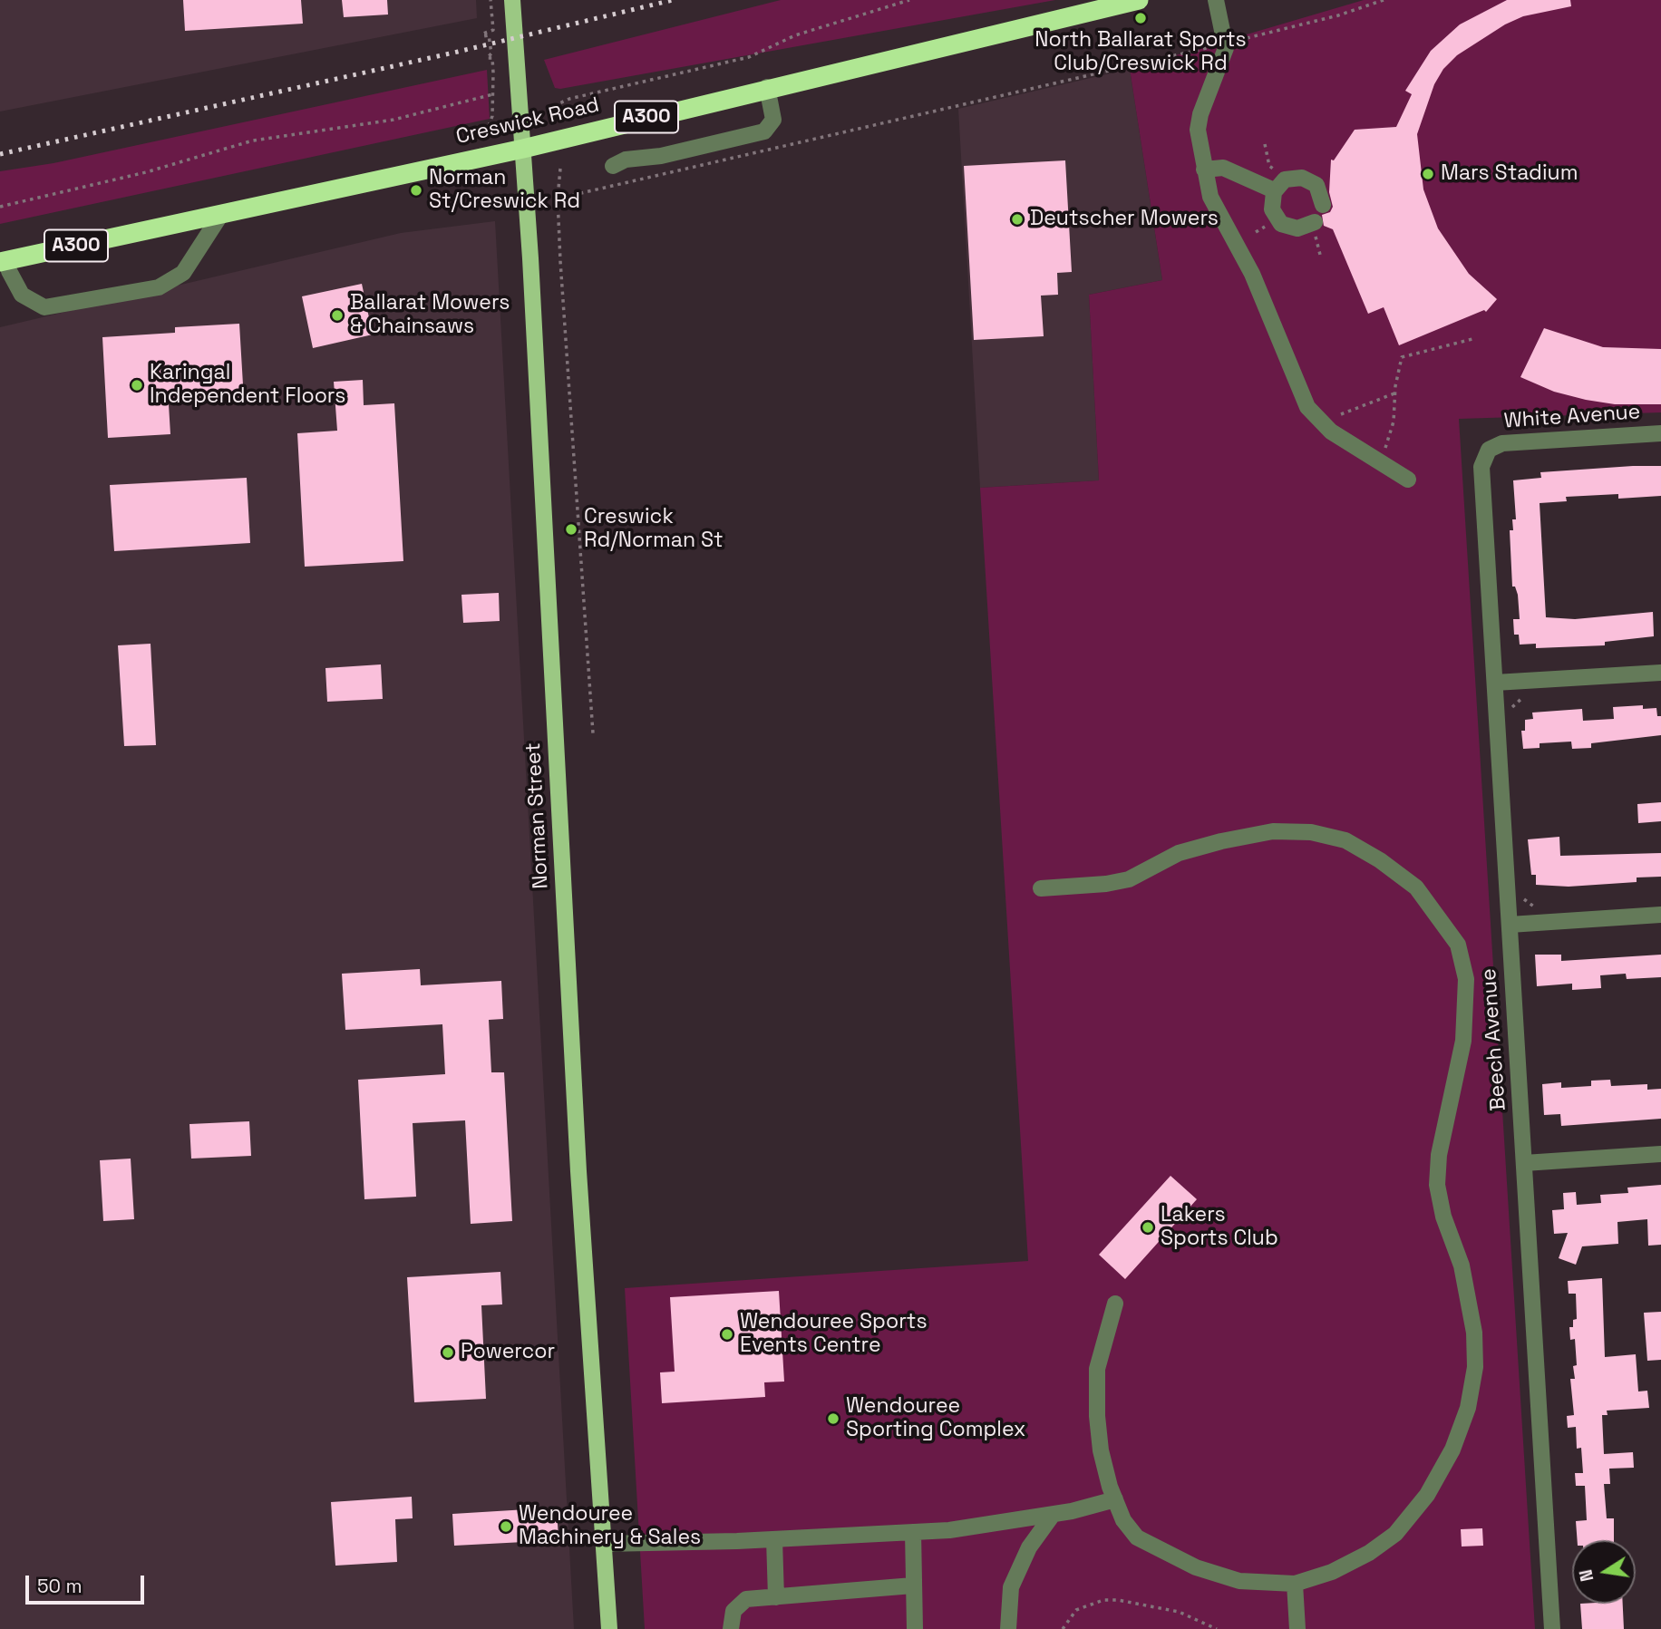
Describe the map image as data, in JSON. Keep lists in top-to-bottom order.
{
  "streets": {
    "highway": ["A300", "Creswick Road"],
    "main road": ["Norman Street"],
    "street": ["White Avenue", "Beech Avenue"]
  },
  "crossings": [
    ["Creswick Road", "Norman Street"],
    ["White Avenue", "Beech Avenue"]
  ],
  "places": [
    "North Ballarat Sports Club/Creswick Rd",
    "Mars Stadium",
    "Norman St/Creswick Rd",
    "Deutscher Mowers",
    "Ballarat Mowers & Chainsaws",
    "Karingal Independent Floors",
    "Creswick Rd/Norman St",
    "Lakers Sports Club",
    "Wendouree Sports Events Centre",
    "Powercor",
    "Wendouree Sporting Complex",
    "Wendouree Machinery & Sales"
  ],
  "scale_bar": "50 m",
  "north": "left"
}
